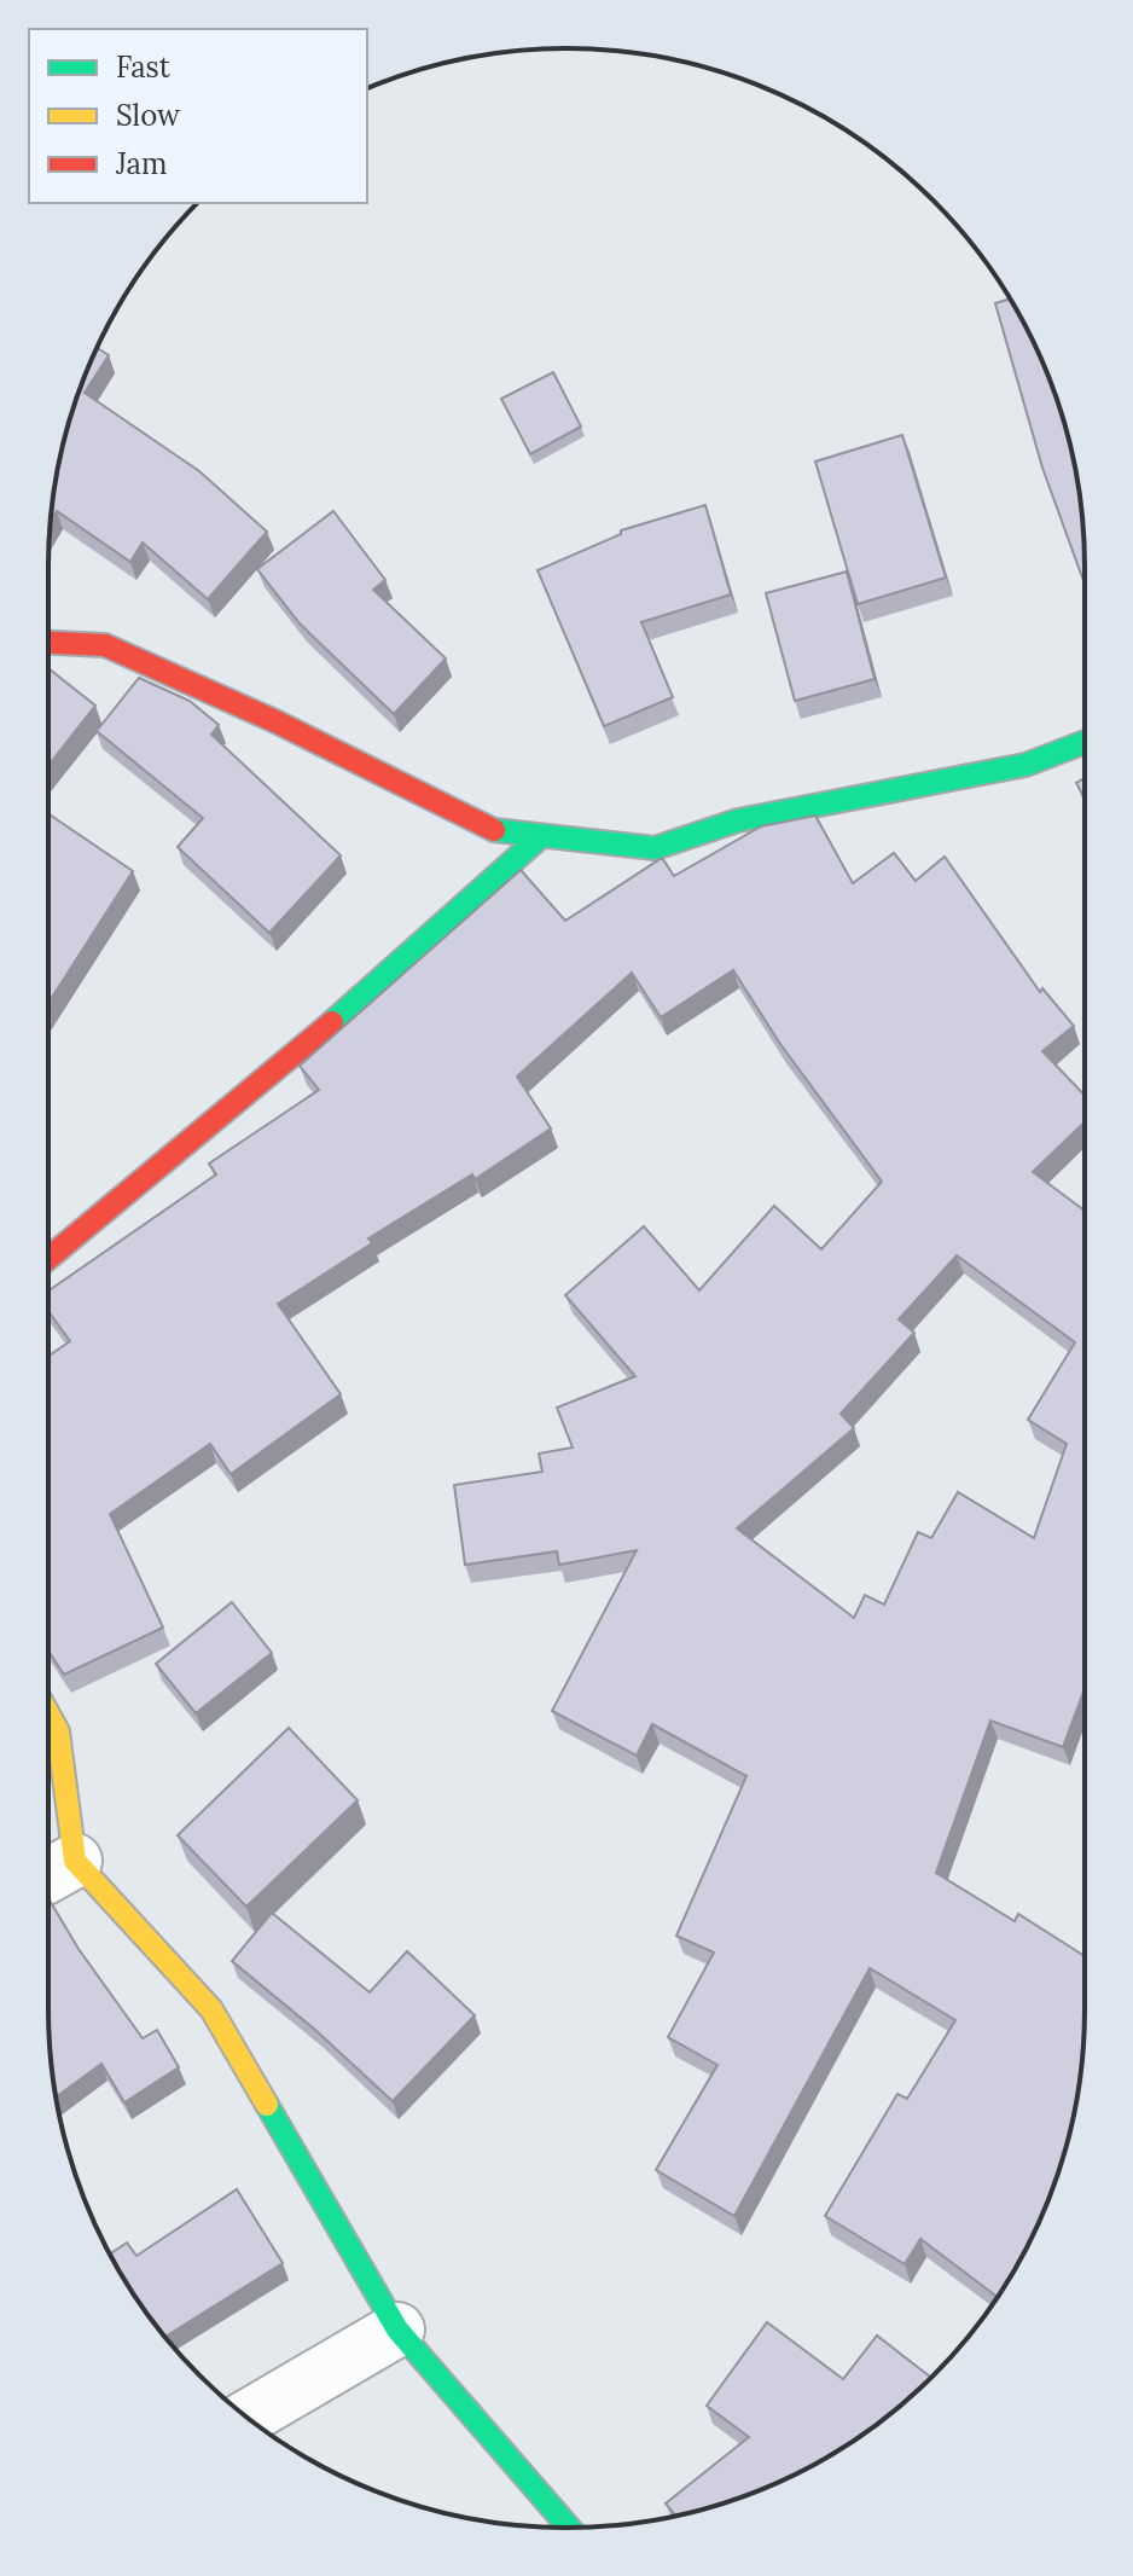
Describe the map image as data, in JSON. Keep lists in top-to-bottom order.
{
  "legend": ["Fast", "Slow", "Jam"]
}
